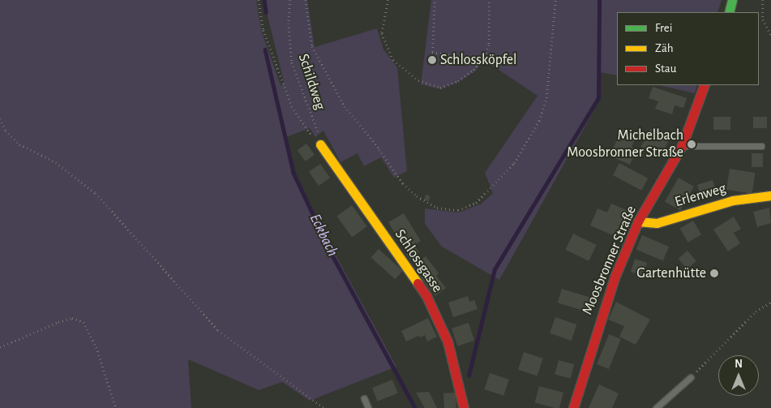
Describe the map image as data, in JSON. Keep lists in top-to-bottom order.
{
  "streets": {
    "street": ["Erlenweg", "Moosbronner Straße", "Schlossgasse"],
    "path": ["Schildweg"]
  },
  "crossings": [
    ["Schildweg", "Schlossgasse"],
    ["Erlenweg", "Moosbronner Straße"]
  ],
  "water": ["Eckbach"],
  "places": ["Schlossköpfel", "Michelbach Moosbronner Straße", "Gartenhütte"],
  "legend": ["Frei", "Zäh", "Stau"],
  "north": "top"
}
